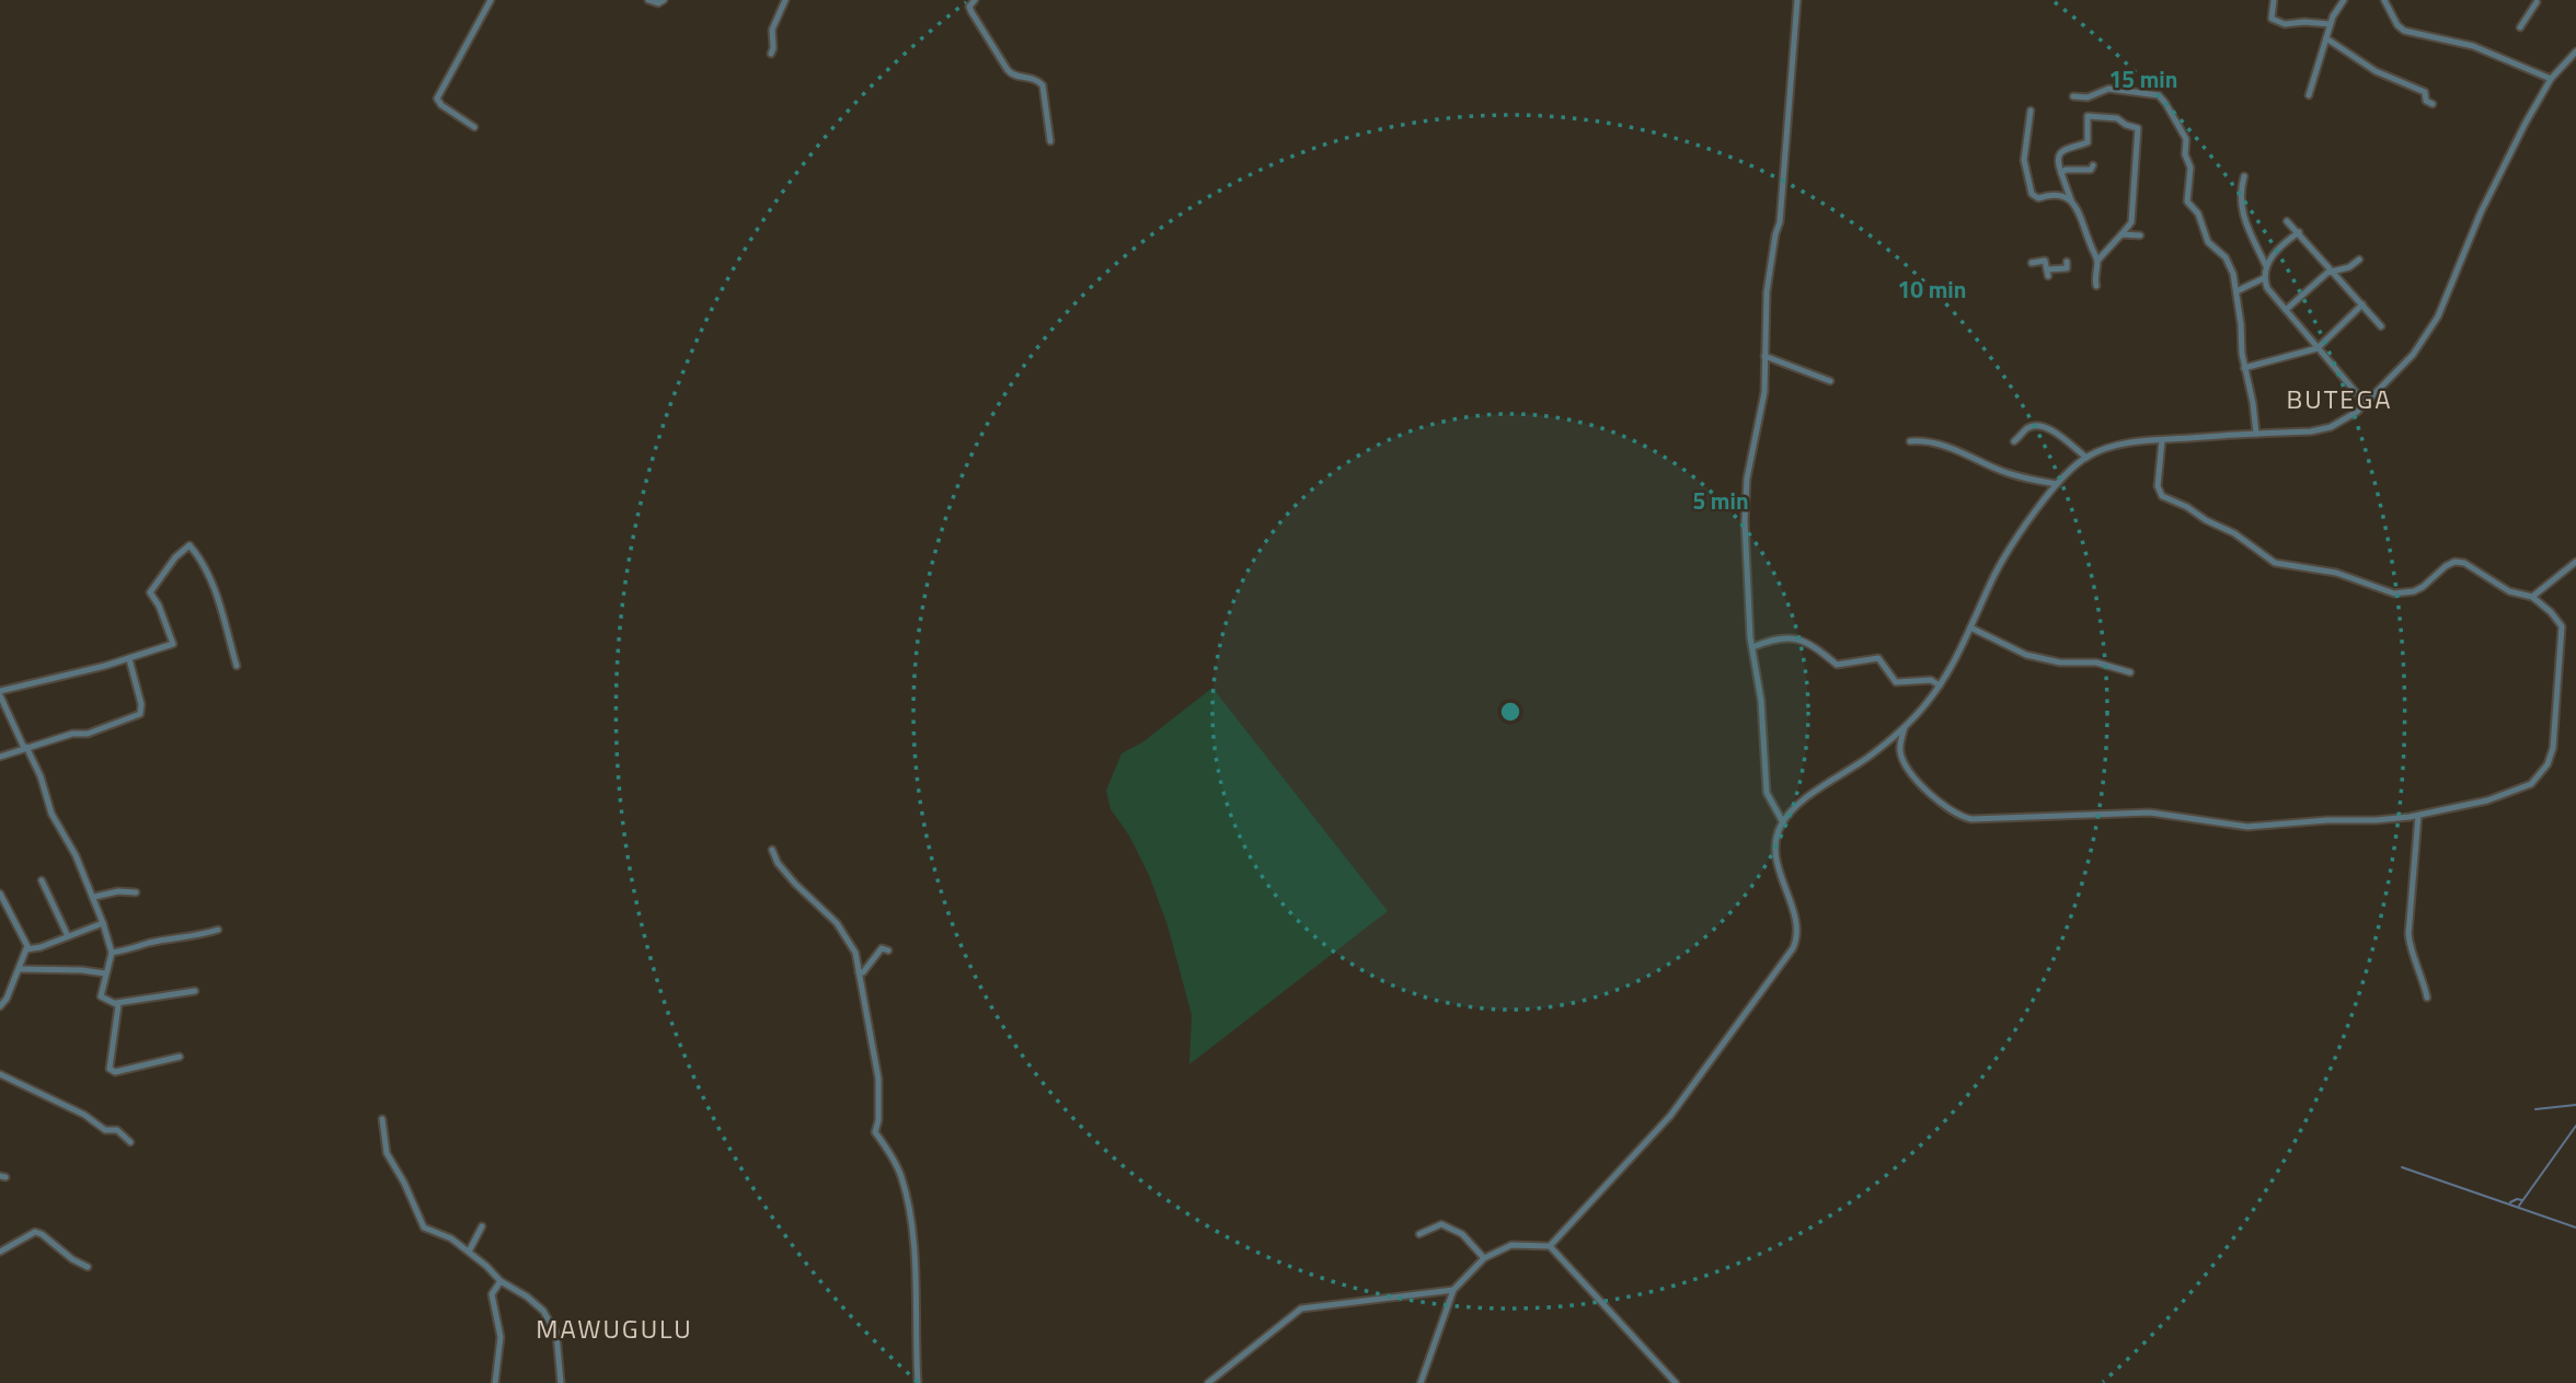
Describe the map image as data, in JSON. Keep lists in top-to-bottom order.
{
  "districts": ["BUTEGA", "MAWUGULU"],
  "rings": ["15 min", "10 min", "5 min"]
}
